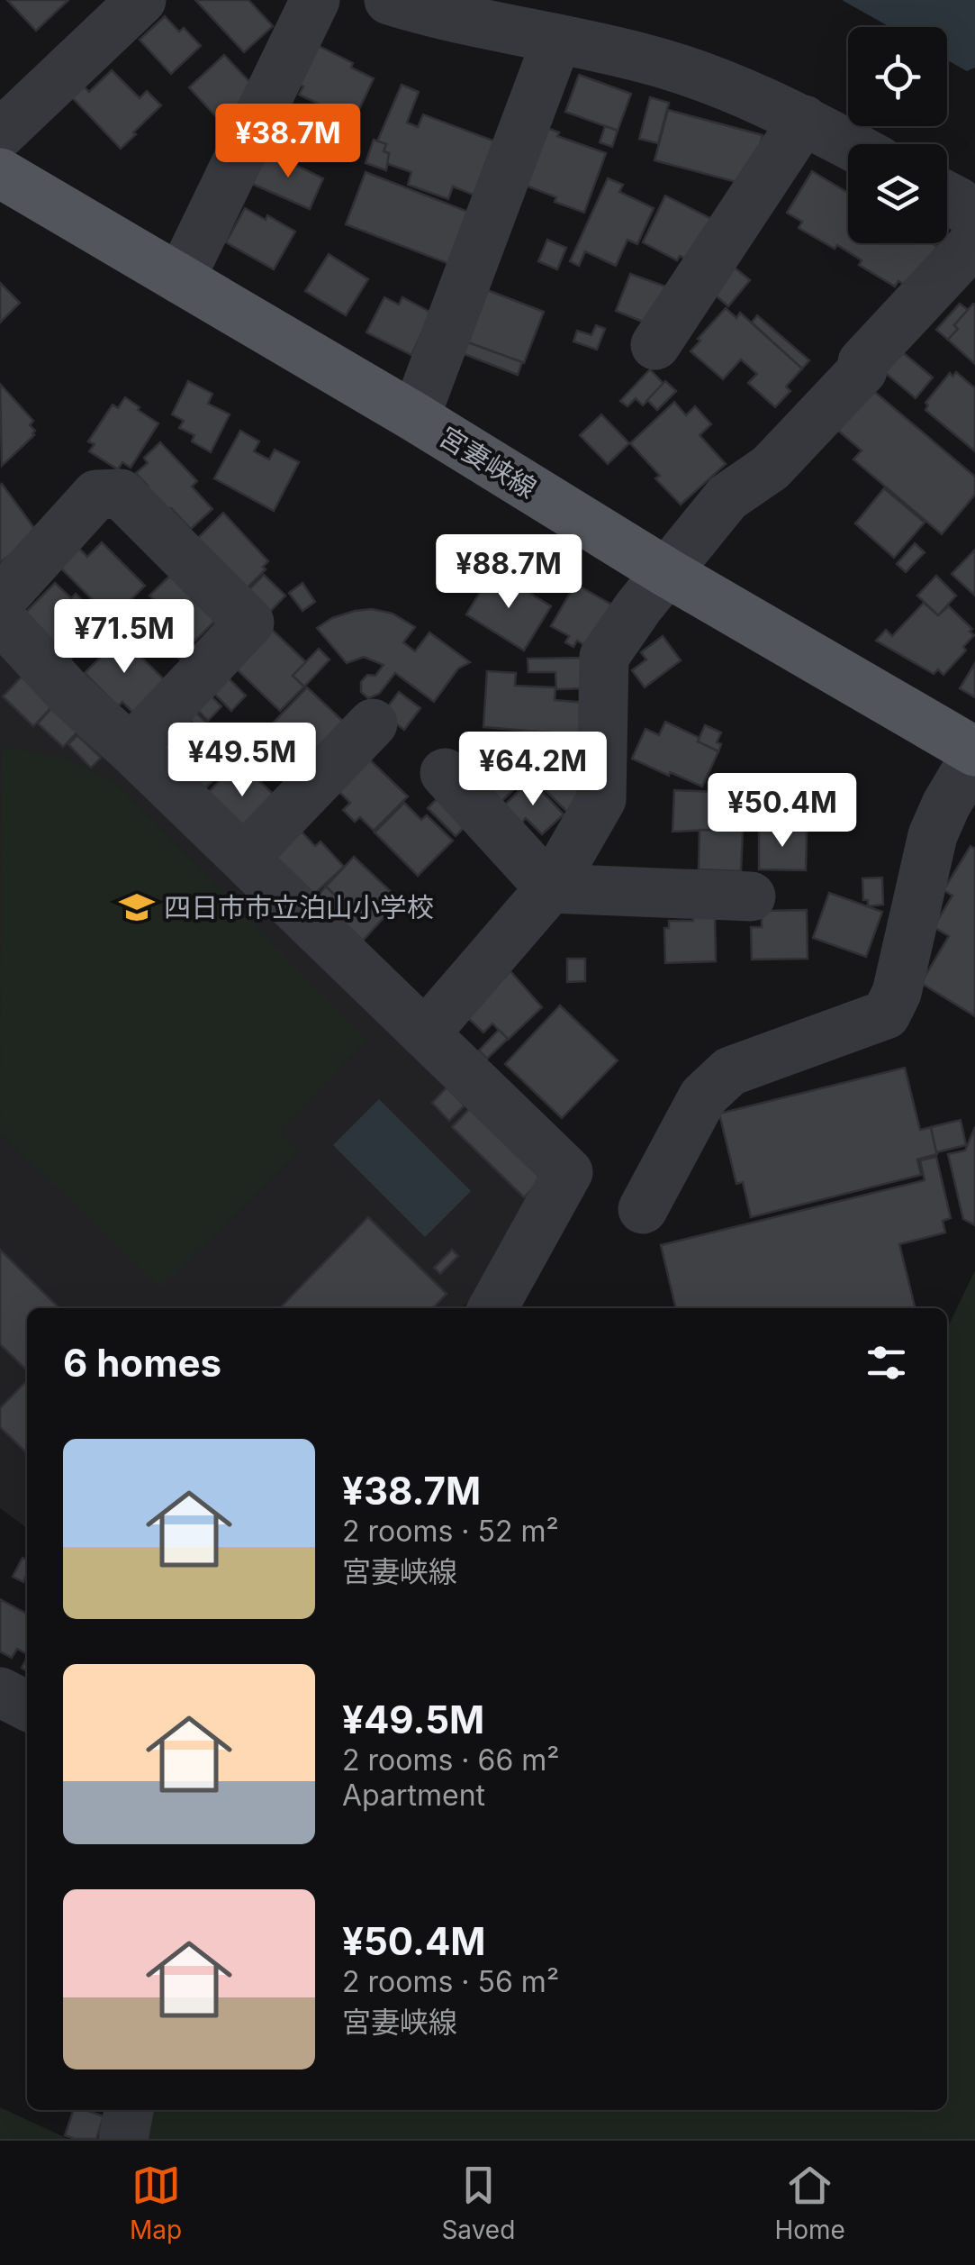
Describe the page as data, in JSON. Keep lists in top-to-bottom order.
{
  "streets": {
    "main road": ["宮妻峡線"]
  },
  "places": {
    "school or university": ["四日市市立泊山小学校"]
  },
  "page": {
    "price": [
      "¥38.7M",
      "¥88.7M",
      "¥71.5M",
      "¥49.5M",
      "¥64.2M",
      "¥50.4M"
    ],
    "heading": "6 homes",
    "list": [
      {
        "name": "¥38.7M",
        "note": "2 rooms · 52 m² · 宮妻峡線"
      },
      {
        "name": "¥49.5M",
        "note": "2 rooms · 66 m² · Apartment"
      },
      {
        "name": "¥50.4M",
        "note": "2 rooms · 56 m² · 宮妻峡線"
      }
    ],
    "tabs": ["Map", "Saved", "Home"]
  }
}
